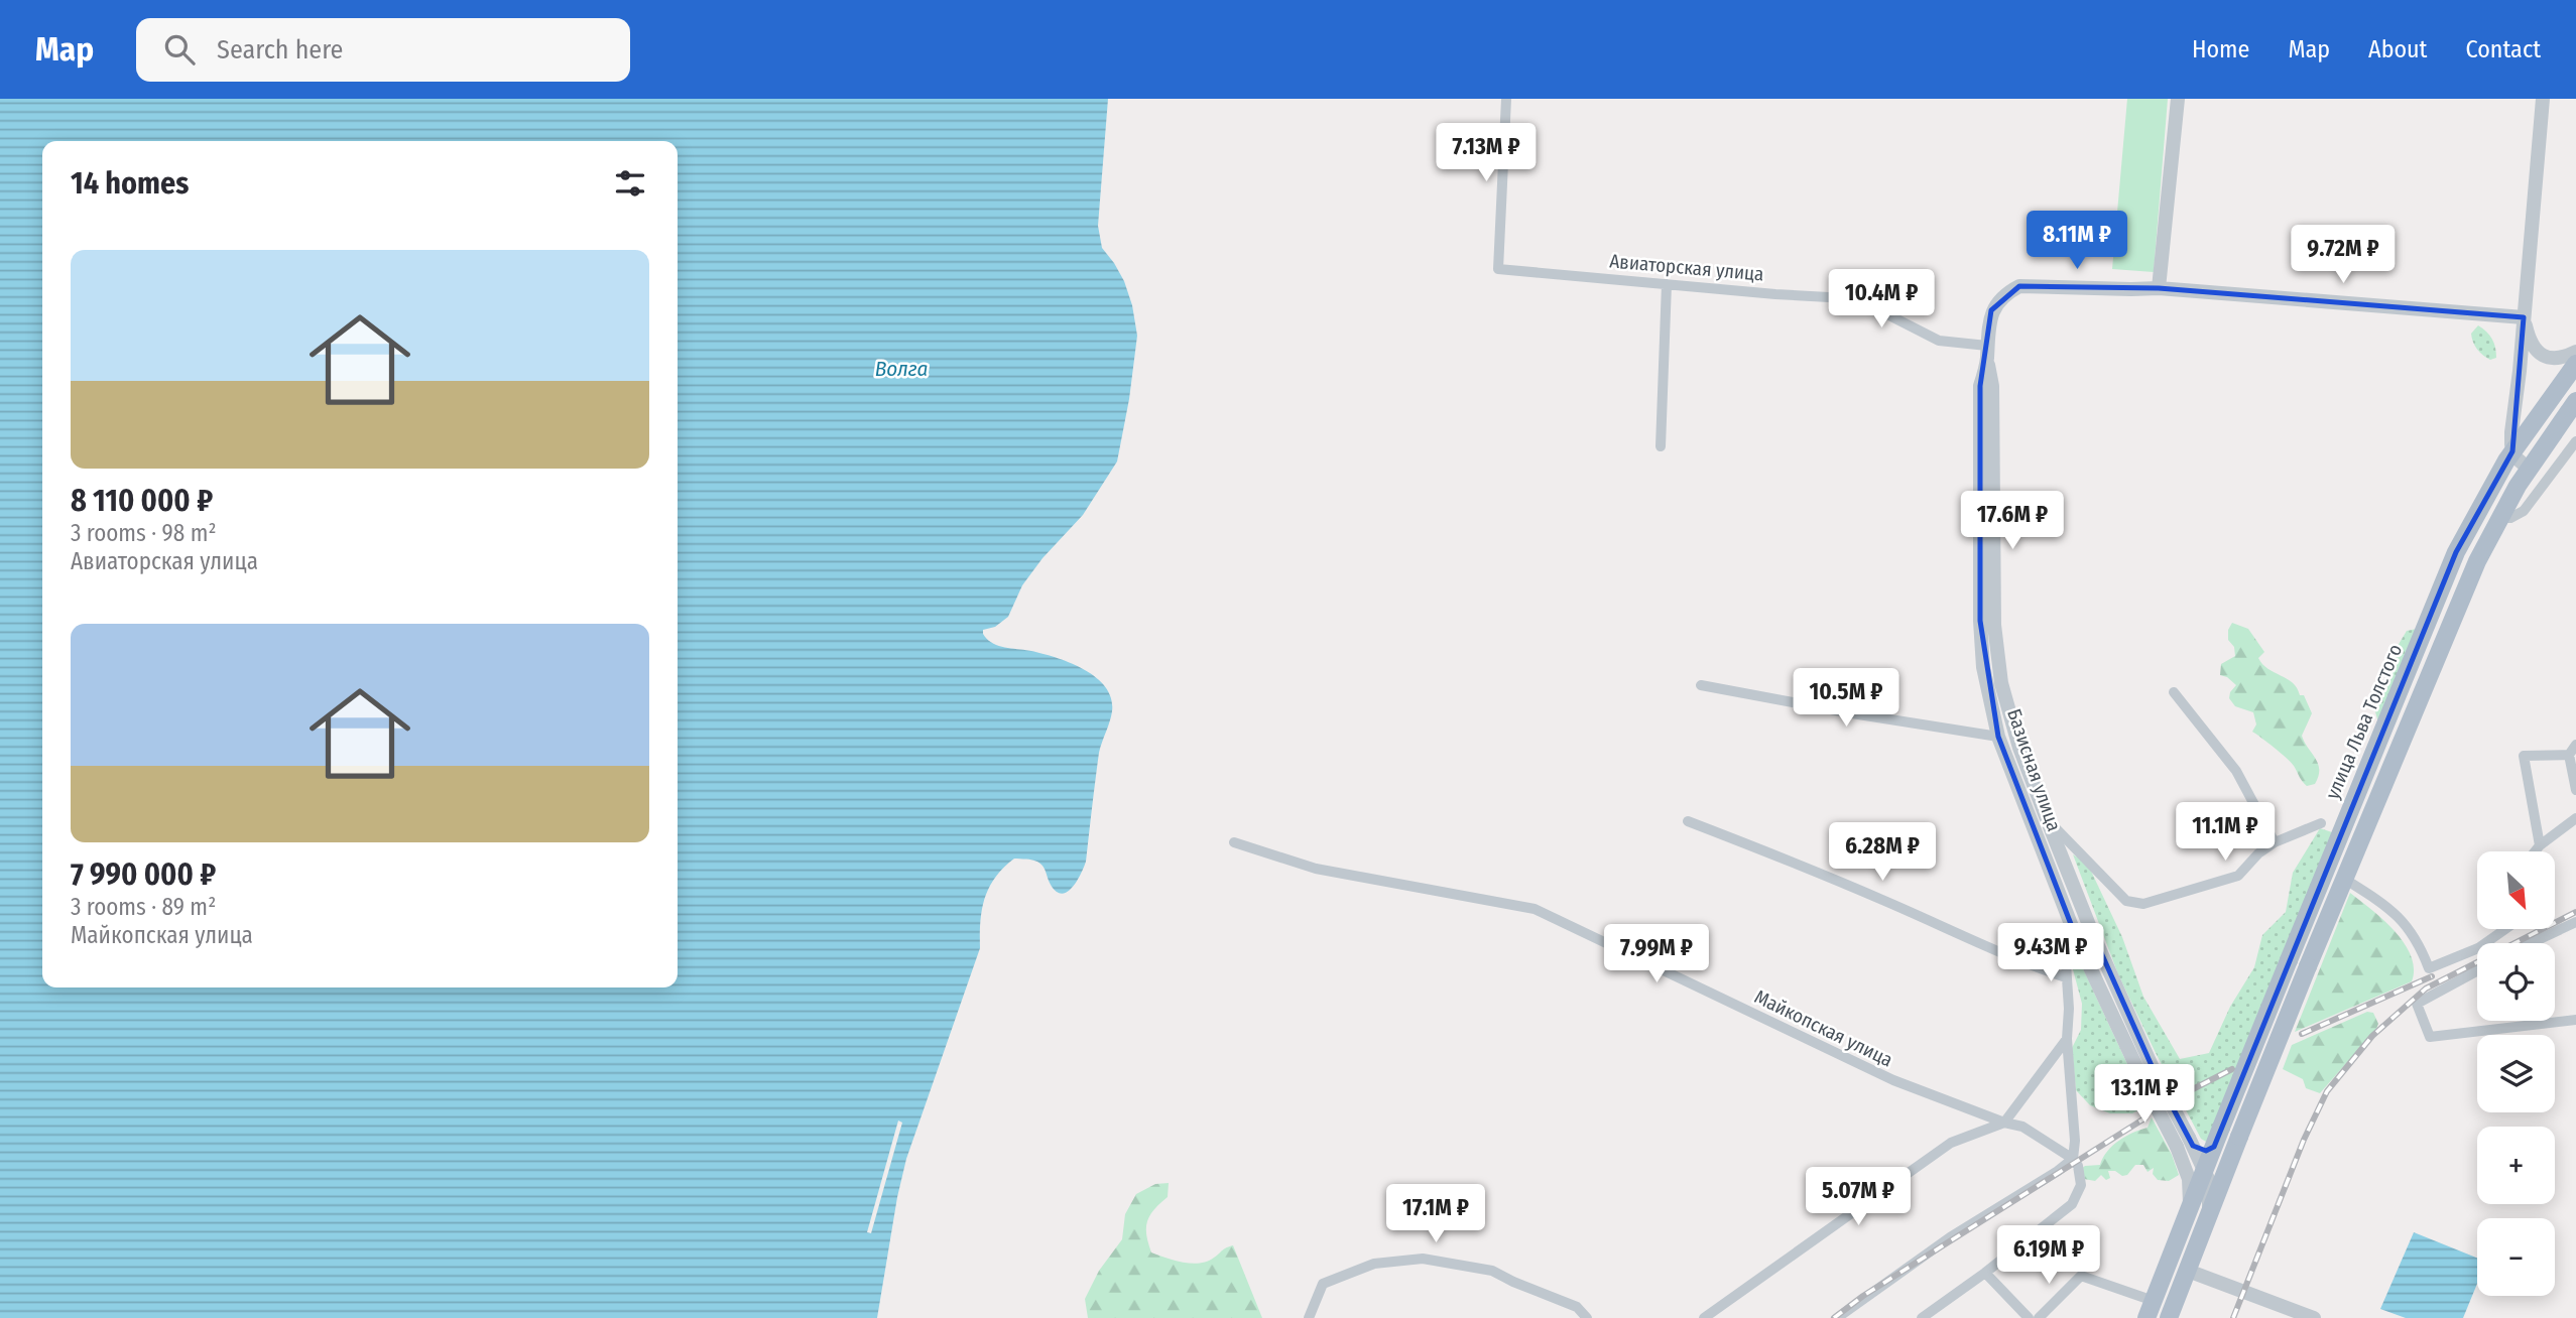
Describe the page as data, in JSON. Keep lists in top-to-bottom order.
{
  "streets": {
    "main road": ["улица Льва Толстого"],
    "street": ["Авиаторская улица", "Базисная улица", "Майкопская улица"]
  },
  "crossings": [
    ["Авиаторская улица", "Базисная улица"]
  ],
  "water": ["Волга"],
  "north": "bottom right",
  "page": {
    "header": "Map",
    "search": "Search here",
    "nav": [
      "Home",
      "Map",
      "About",
      "Contact"
    ],
    "price": [
      "7.13M ₽",
      "8.11M ₽",
      "9.72M ₽",
      "10.4M ₽",
      "17.6M ₽",
      "10.5M ₽",
      "11.1M ₽",
      "6.28M ₽",
      "9.43M ₽",
      "7.99M ₽",
      "13.1M ₽",
      "5.07M ₽",
      "17.1M ₽",
      "6.19M ₽"
    ],
    "heading": "14 homes",
    "list": [
      {
        "name": "8 110 000 ₽",
        "note": "3 rooms · 98 m² · Авиаторская улица"
      },
      {
        "name": "7 990 000 ₽",
        "note": "3 rooms · 89 m² · Майкопская улица"
      }
    ],
    "map_buttons": ["+", "−"]
  }
}
